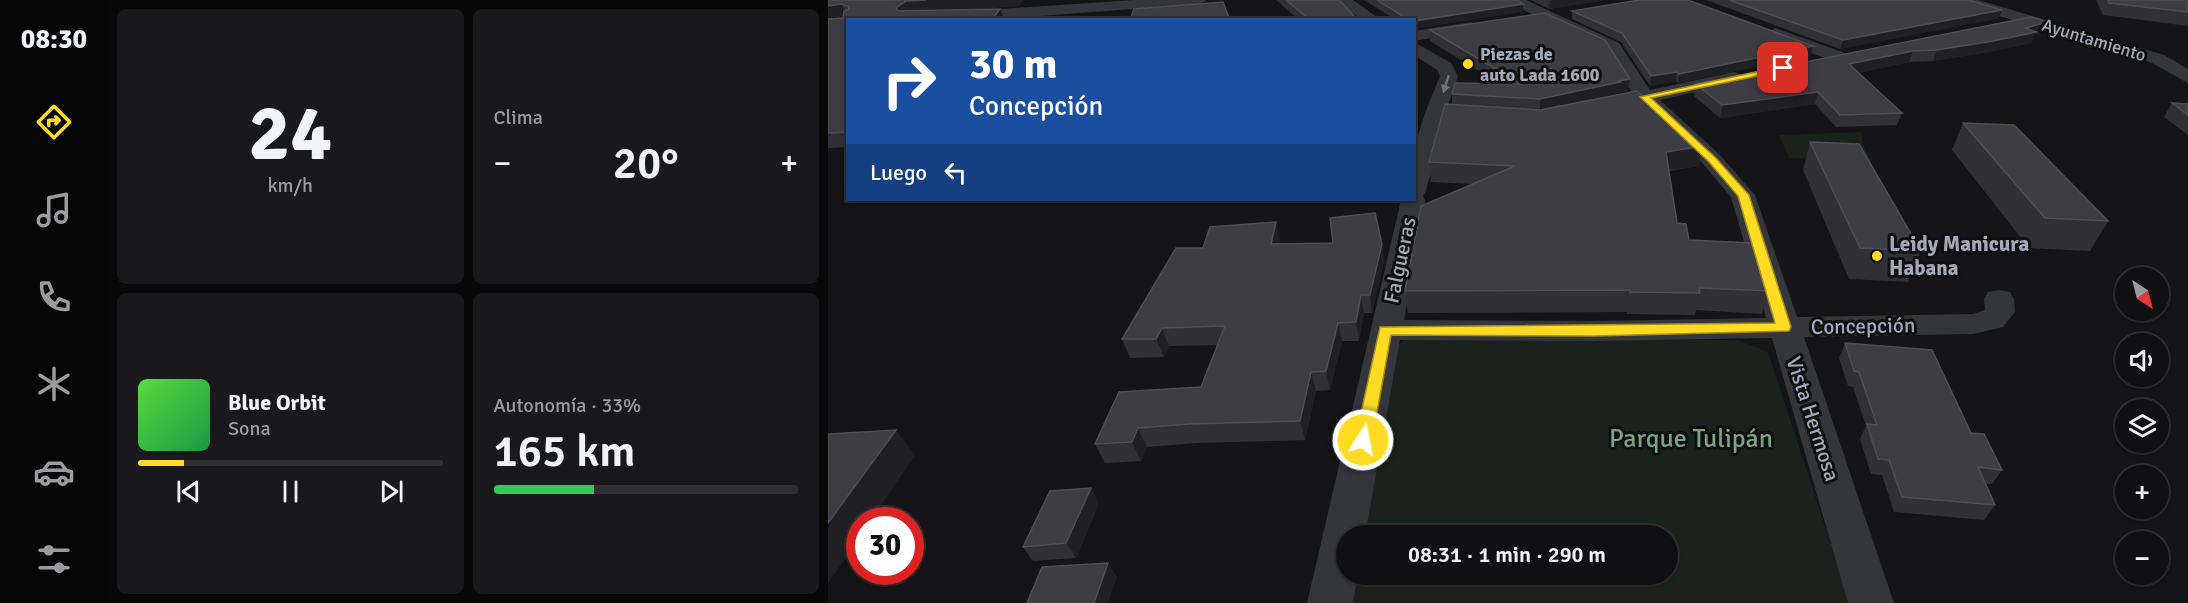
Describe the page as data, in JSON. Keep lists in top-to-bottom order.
{
  "streets": {
    "street": [
      "Ayuntamiento",
      "Falgueras",
      "Concepción",
      "Vista Hermosa"
    ]
  },
  "crossings": [
    ["Falgueras", "Concepción"],
    ["Concepción", "Vista Hermosa"]
  ],
  "parks": ["Parque Tulipán"],
  "places": ["Piezas de auto Lada 1600", "Leidy Manicura Habana"],
  "north": "bottom right",
  "page": {
    "tabs": "08:30",
    "tile": [
      ["24", "km/h"],
      "Clima",
      ["Autonomía · 33%", "165 km"]
    ],
    "turn": ["30 m", "Concepción"],
    "heat": ["−", "20°", "+"],
    "then": "Luego",
    "map_buttons": ["+", "−"],
    "song": ["Blue Orbit", "Sona"],
    "limit": "30",
    "trip": "08:31 · 1 min · 290 m"
  }
}
